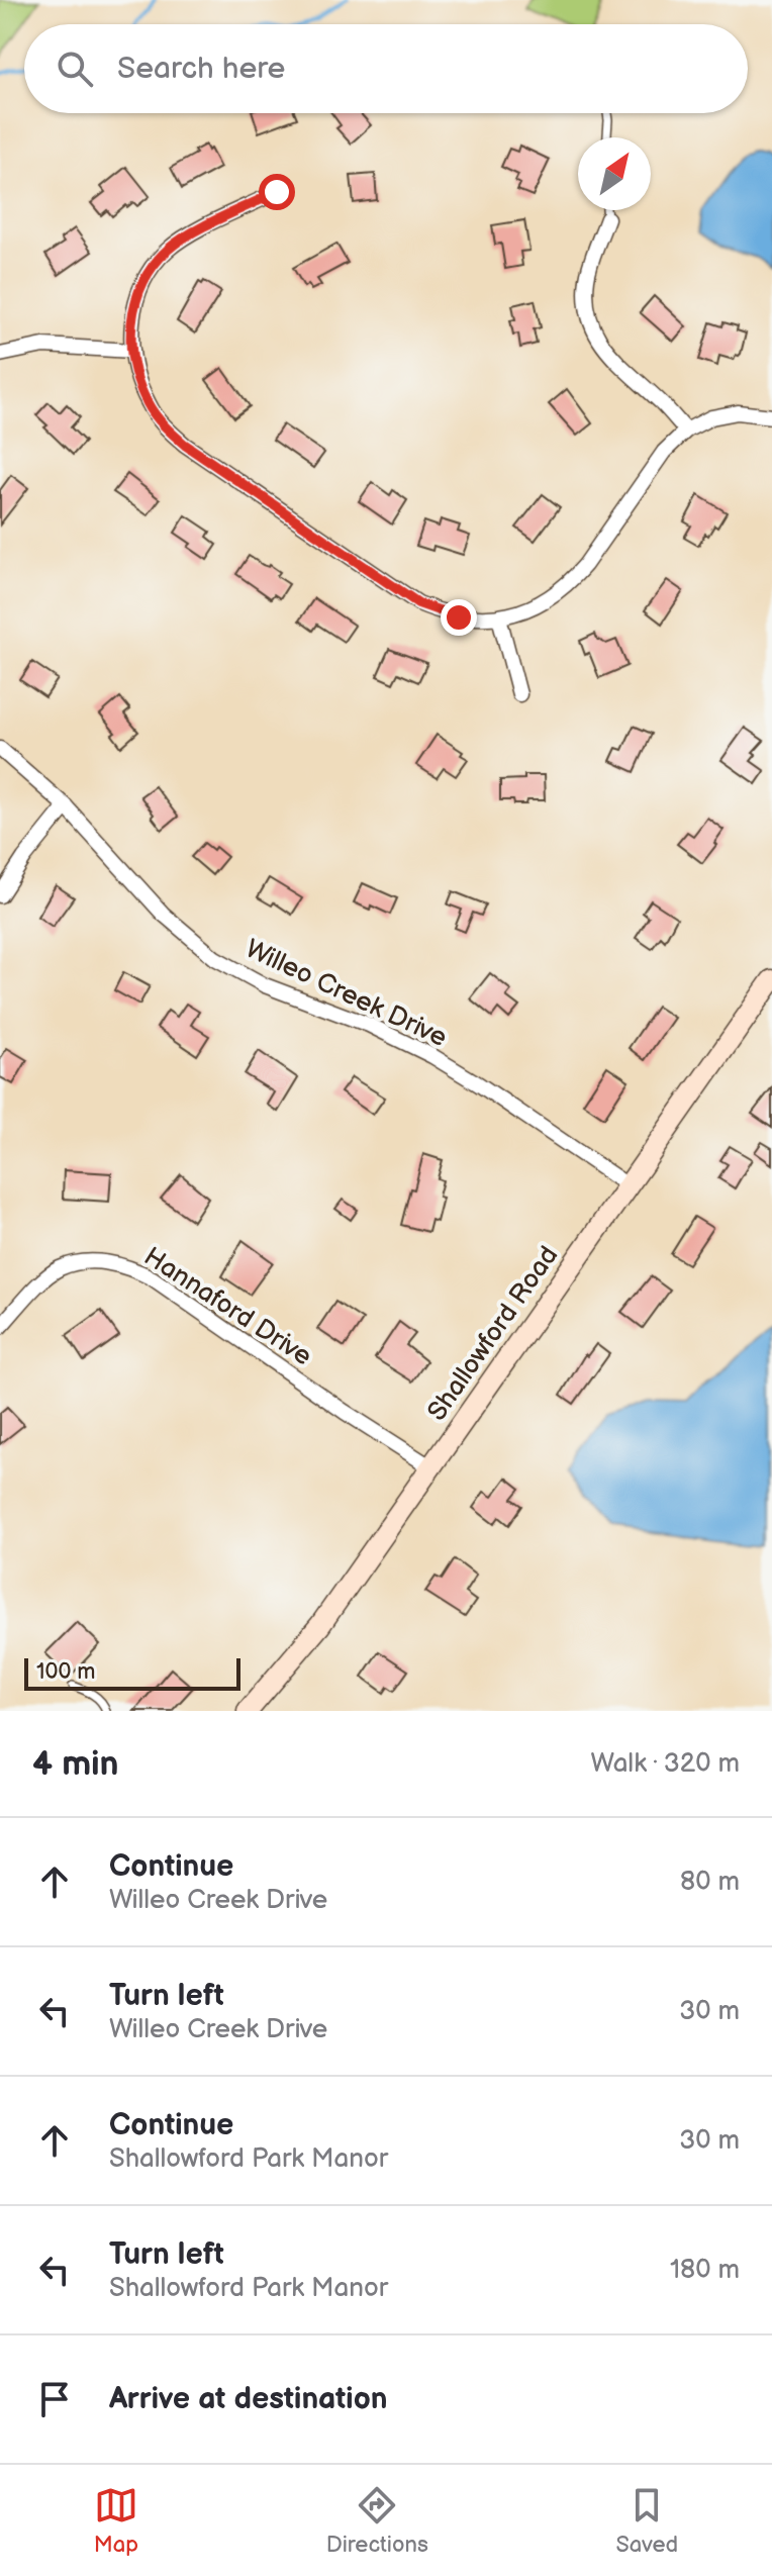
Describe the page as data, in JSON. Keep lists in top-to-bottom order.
{
  "streets": {
    "street": ["Willeo Creek Drive", "Hannaford Drive", "Shallowford Road"]
  },
  "crossings": [
    ["Willeo Creek Drive", "Shallowford Road"],
    ["Hannaford Drive", "Shallowford Road"]
  ],
  "scale_bar": "100 m",
  "north": "top right",
  "page": {
    "search": "Search here",
    "scale": "100 m",
    "heading": ["4 min", "Walk · 320 m"],
    "list": [
      ["Continue", "Willeo Creek Drive", "80 m"],
      ["Turn left", "Willeo Creek Drive", "30 m"],
      ["Continue", "Shallowford Park Manor", "30 m"],
      ["Turn left", "Shallowford Park Manor", "180 m"],
      "Arrive at destination"
    ],
    "nav": ["Map", "Directions", "Saved"]
  }
}
